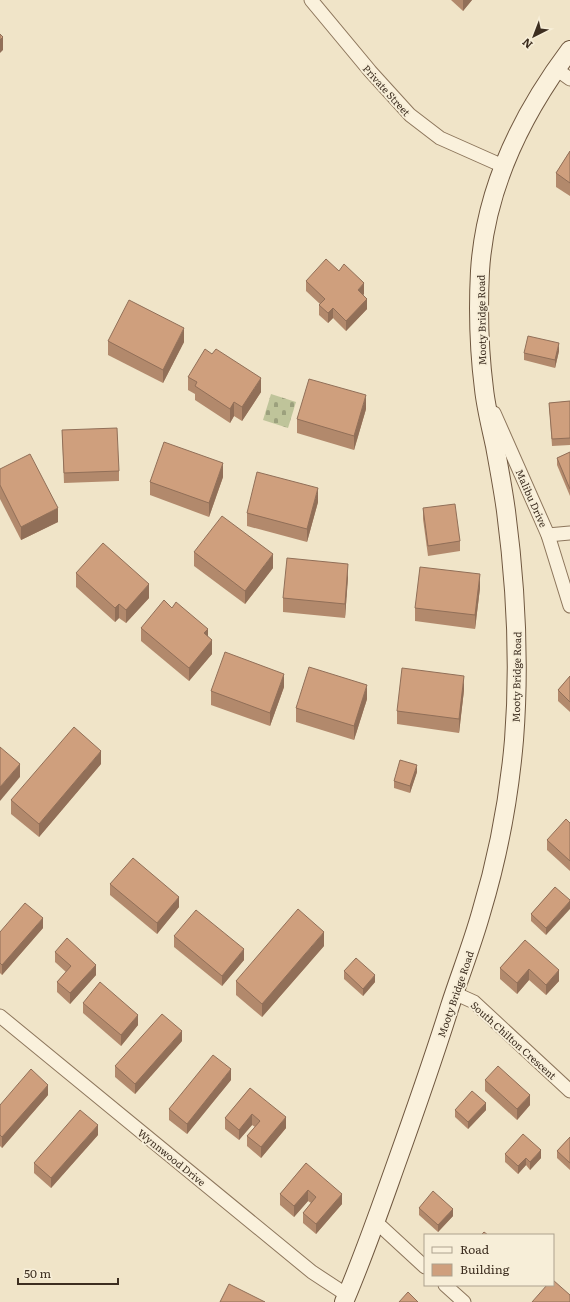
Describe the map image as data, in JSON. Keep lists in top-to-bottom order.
{
  "streets": {
    "main road": ["Mooty Bridge Road"],
    "street": [
      "Private Street",
      "Malibu Drive",
      "South Chilton Crescent",
      "Wynnwood Drive"
    ]
  },
  "crossings": [
    ["Private Street", "Mooty Bridge Road"],
    ["Mooty Bridge Road", "Malibu Drive"],
    ["Mooty Bridge Road", "South Chilton Crescent"],
    ["Mooty Bridge Road", "Wynnwood Drive"]
  ],
  "legend": ["Road", "Building"],
  "scale_bar": "50 m",
  "north": "bottom left"
}
